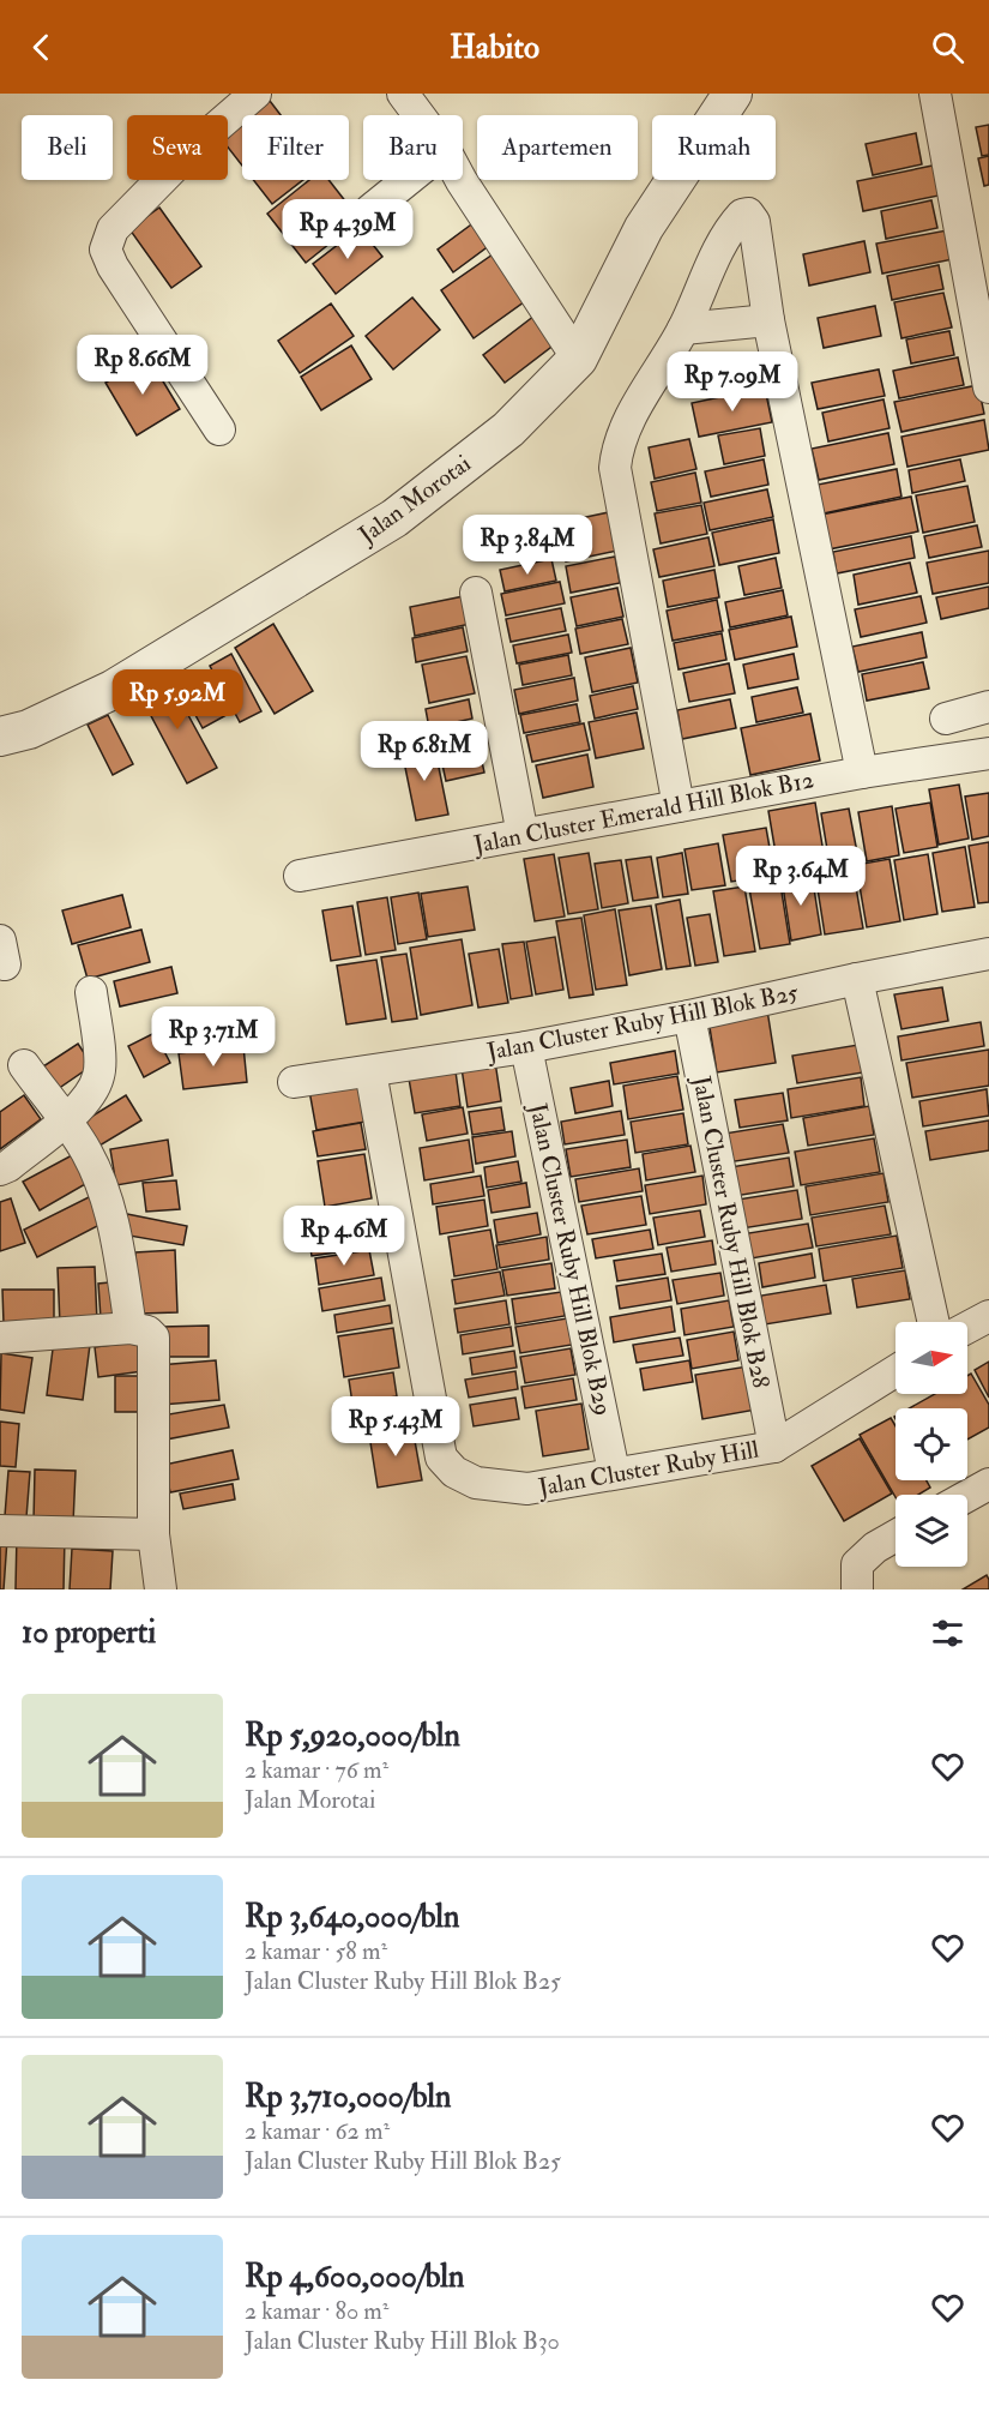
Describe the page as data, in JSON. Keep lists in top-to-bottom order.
{
  "streets": {
    "street": [
      "Jalan Morotai",
      "Jalan Cluster Emerald Hill Blok B12",
      "Jalan Cluster Ruby Hill Blok B25",
      "Jalan Cluster Ruby Hill Blok B28",
      "Jalan Cluster Ruby Hill Blok B29",
      "Jalan Cluster Ruby Hill"
    ]
  },
  "crossings": [
    ["Jalan Cluster Ruby Hill Blok B25", "Jalan Cluster Ruby Hill Blok B28"],
    ["Jalan Cluster Ruby Hill Blok B25", "Jalan Cluster Ruby Hill Blok B29"],
    ["Jalan Cluster Ruby Hill Blok B25", "Jalan Cluster Ruby Hill"],
    ["Jalan Cluster Ruby Hill Blok B28", "Jalan Cluster Ruby Hill"],
    ["Jalan Cluster Ruby Hill Blok B29", "Jalan Cluster Ruby Hill"]
  ],
  "north": "right",
  "page": {
    "header": "Habito",
    "chip": [
      "Beli",
      "Sewa",
      "Filter",
      "Baru",
      "Apartemen",
      "Rumah"
    ],
    "price": [
      "Rp 4.39M",
      "Rp 8.66M",
      "Rp 7.09M",
      "Rp 3.84M",
      "Rp 5.92M",
      "Rp 6.81M",
      "Rp 3.64M",
      "Rp 3.71M",
      "Rp 4.6M",
      "Rp 5.43M"
    ],
    "heading": "10 properti",
    "list": [
      {
        "name": "Rp 5,920,000/bln",
        "note": "2 kamar · 76 m² · Jalan Morotai"
      },
      {
        "name": "Rp 3,640,000/bln",
        "note": "2 kamar · 58 m² · Jalan Cluster Ruby Hill Blok B25"
      },
      {
        "name": "Rp 3,710,000/bln",
        "note": "2 kamar · 62 m² · Jalan Cluster Ruby Hill Blok B25"
      },
      {
        "name": "Rp 4,600,000/bln",
        "note": "2 kamar · 80 m² · Jalan Cluster Ruby Hill Blok B30"
      }
    ]
  }
}
